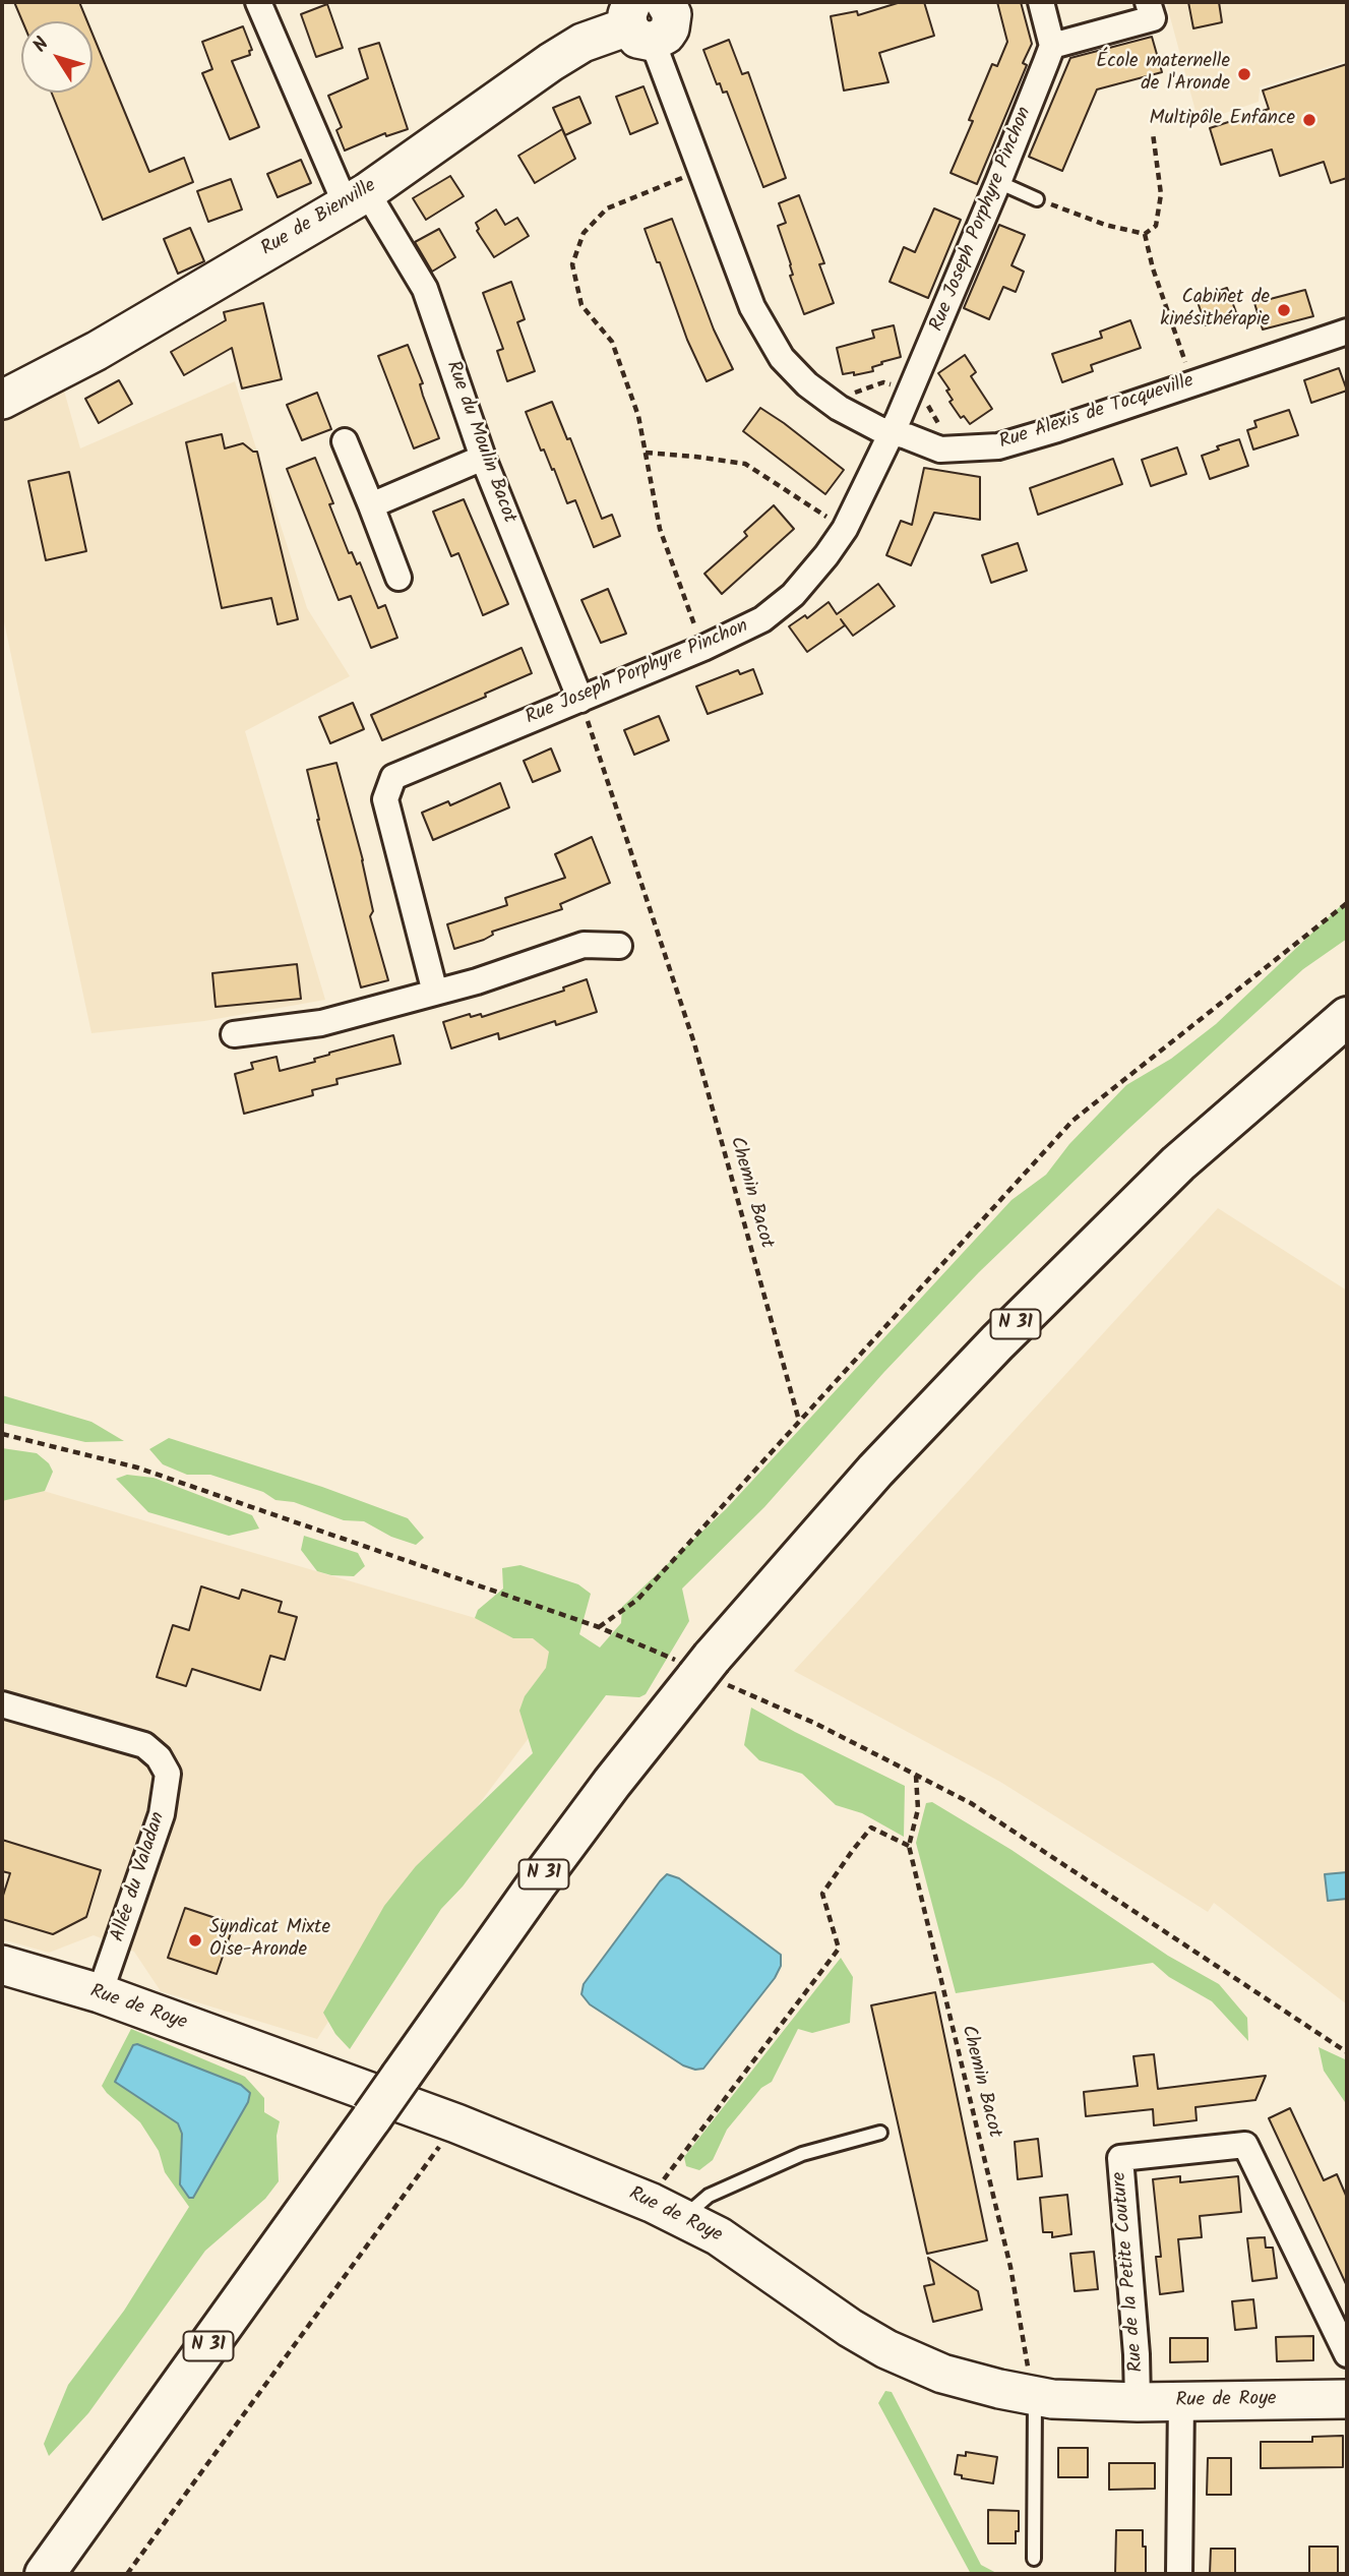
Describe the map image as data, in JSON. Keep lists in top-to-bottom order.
{
  "streets": {
    "main road": ["Rue de Bienville", "N 31", "Rue de Roye"],
    "street": [
      "Rue Joseph Porphyre Pinchon",
      "Rue Alexis de Tocqueville",
      "Rue du Moulin Bacot",
      "Allée du Valadan",
      "Rue de la Petite Couture"
    ],
    "path": ["Chemin Bacot"]
  },
  "crossings": [
    ["Rue de Bienville", "Rue Alexis de Tocqueville"],
    ["Rue de Bienville", "Rue du Moulin Bacot"],
    ["Rue Joseph Porphyre Pinchon", "Rue Alexis de Tocqueville"],
    ["Rue Joseph Porphyre Pinchon", "Rue du Moulin Bacot"],
    ["Rue Joseph Porphyre Pinchon", "Chemin Bacot"],
    ["Rue du Moulin Bacot", "Chemin Bacot"],
    ["Chemin Bacot", "Rue de Roye"],
    ["Allée du Valadan", "Rue de Roye"],
    ["Rue de Roye", "Rue de la Petite Couture"]
  ],
  "places": [
    "École maternelle de l'Aronde",
    "Multipôle Enfance",
    "Cabinet de kinésithérapie",
    "Syndicat Mixte Oise-Aronde"
  ],
  "north": "top left"
}
